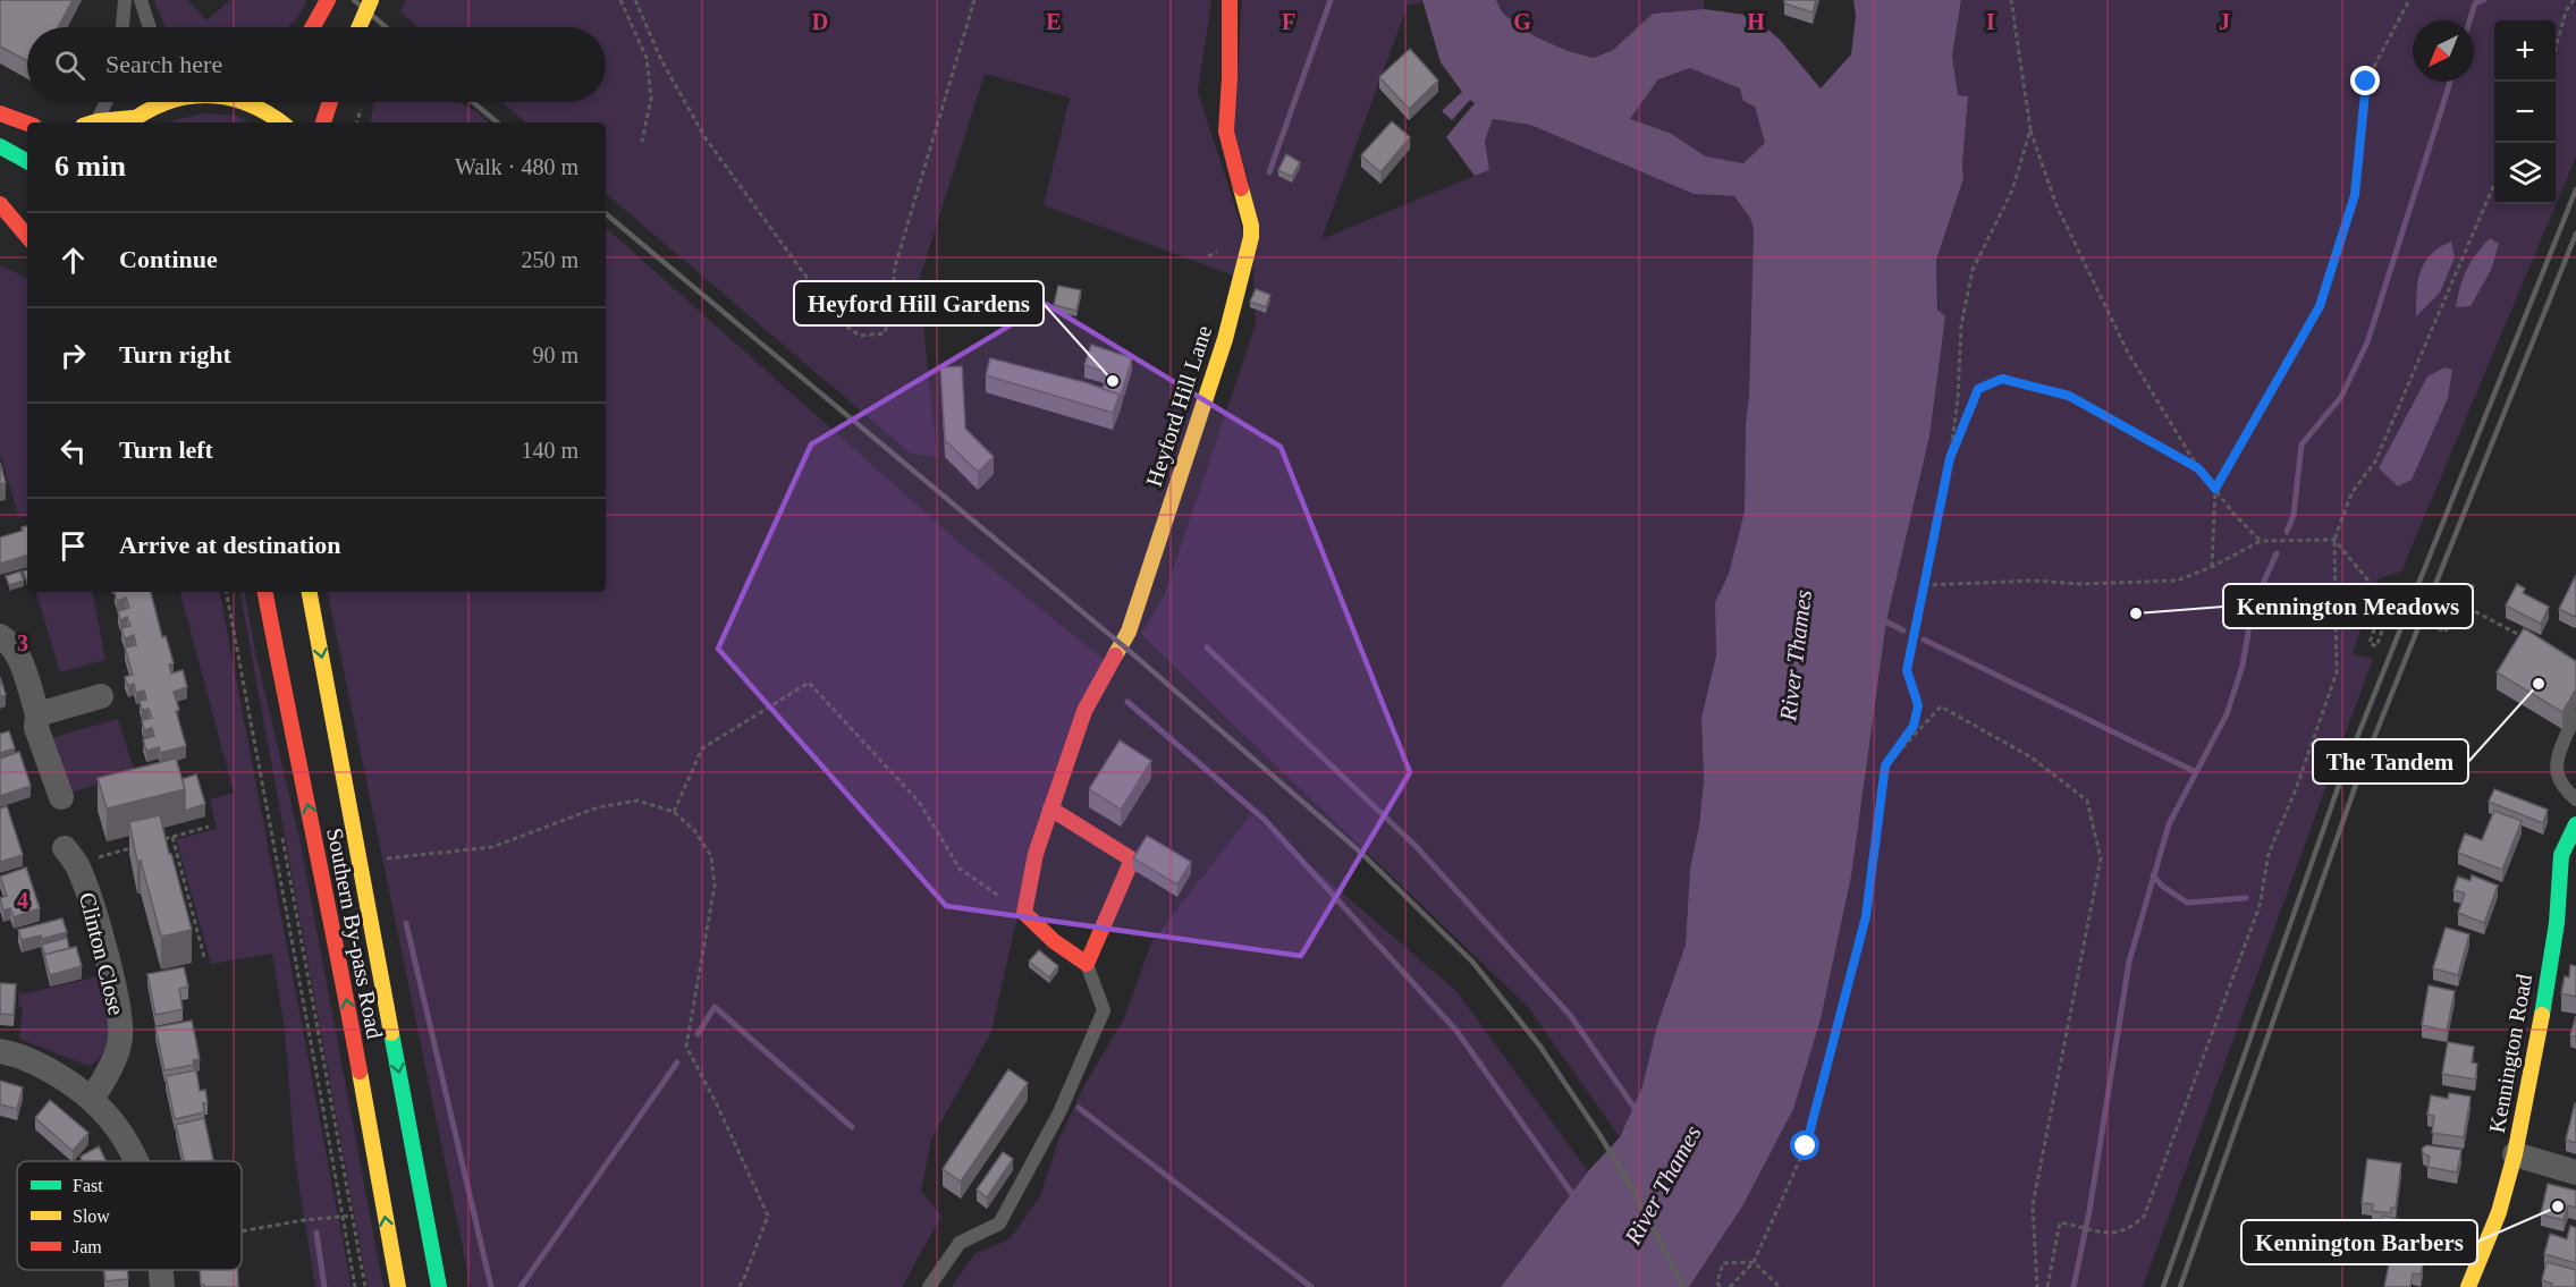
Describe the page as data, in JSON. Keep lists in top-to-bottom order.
{
  "streets": {
    "main road": ["Heyford Hill Lane", "Southern By-pass Road", "Kennington Road"],
    "street": ["Clinton Close"]
  },
  "water": ["River Thames"],
  "places": [
    "Heyford Hill Gardens",
    "Kennington Meadows",
    "The Tandem",
    "Kennington Barbers"
  ],
  "legend": ["Fast", "Slow", "Jam"],
  "north": "bottom left",
  "page": {
    "map_buttons": ["+", "−"],
    "search": "Search here",
    "heading": ["6 min", "Walk · 480 m"],
    "list": [
      ["Continue", "250 m"],
      ["Turn right", "90 m"],
      ["Turn left", "140 m"],
      "Arrive at destination"
    ]
  },
  "grid": {
    "columns": [
      "D",
      "E",
      "F",
      "G",
      "H",
      "I",
      "J"
    ],
    "rows": ["3", "4"]
  }
}
